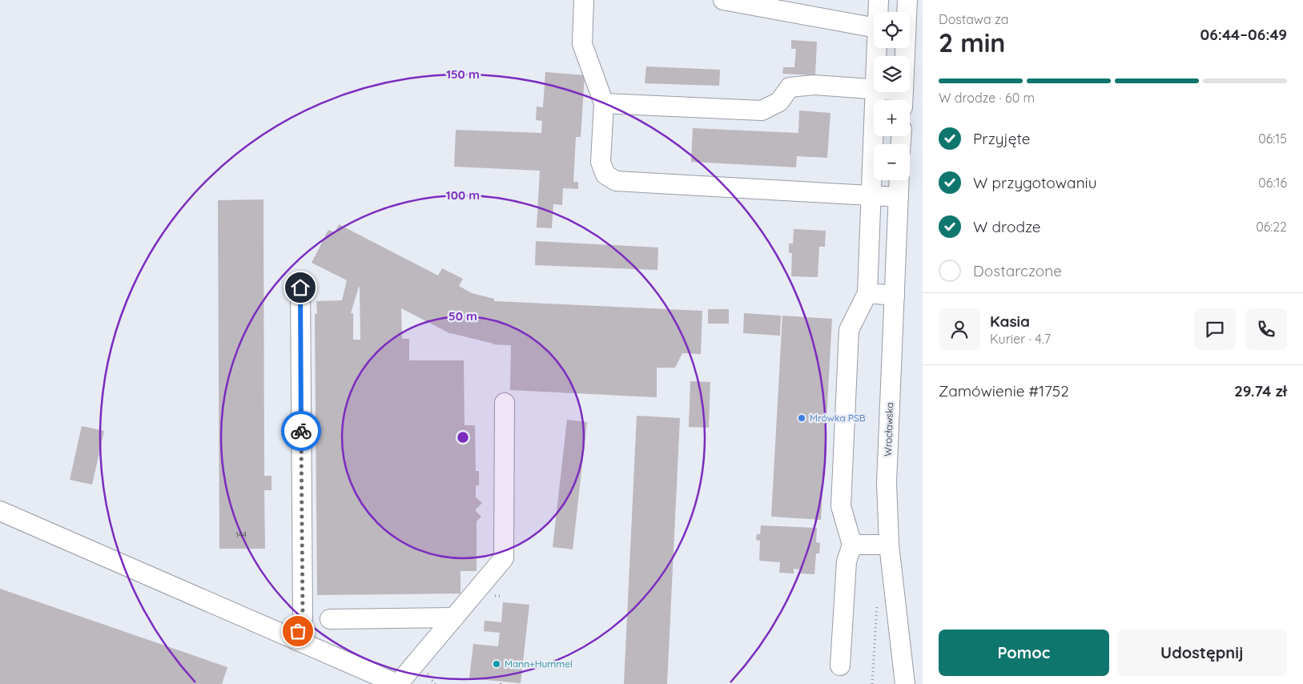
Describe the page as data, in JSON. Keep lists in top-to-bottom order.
{
  "streets": {
    "street": ["Wrocławska"]
  },
  "places": ["Mrówka PSB", "Mann+Hummel"],
  "house_numbers": ["144"],
  "page": {
    "heading": ["2 min", "Dostawa za", "06:44–06:49"],
    "panel": [
      "Kasia",
      "Kurier · 4.7",
      "Zamówienie #1752",
      "29.74 zł"
    ],
    "map_buttons": ["+", "−"],
    "bar": "W drodze · 60 m",
    "list": [
      ["Przyjęte", "06:15"],
      ["W przygotowaniu", "06:16"],
      ["W drodze", "06:22"],
      "Dostarczone"
    ],
    "buttons": ["Pomoc", "Udostępnij"]
  },
  "rings": ["150 m", "100 m", "50 m"]
}
